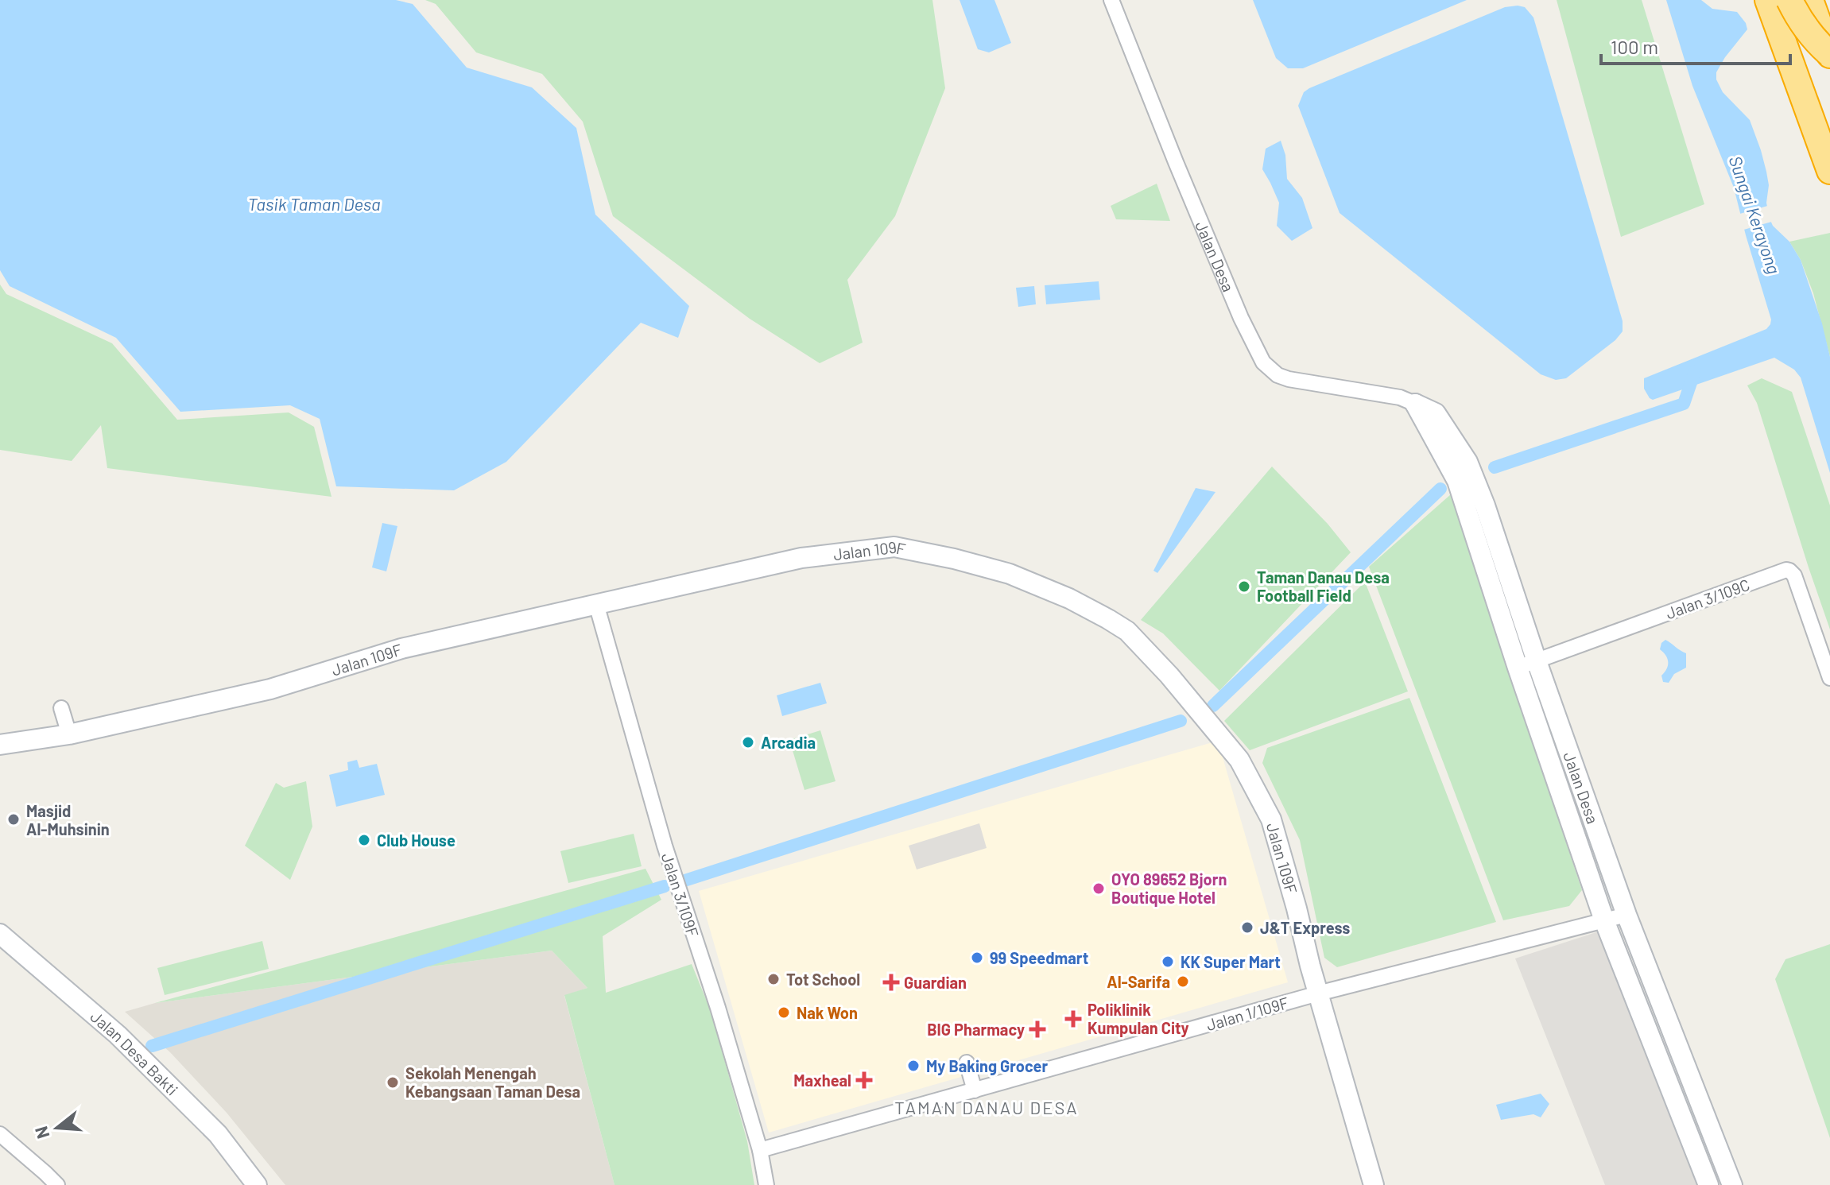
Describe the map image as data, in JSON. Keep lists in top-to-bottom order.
{
  "streets": {
    "street": [
      "Jalan Desa",
      "Jalan 109F",
      "Jalan 3/109C",
      "Jalan 3/109F",
      "Jalan 1/109F",
      "Jalan Desa Bakti"
    ]
  },
  "crossings": [
    ["Jalan Desa", "Jalan 3/109C"],
    ["Jalan Desa", "Jalan 1/109F"],
    ["Jalan 109F", "Jalan 3/109F"],
    ["Jalan 109F", "Jalan 1/109F"],
    ["Jalan 3/109F", "Jalan 1/109F"]
  ],
  "districts": ["TAMAN DANAU DESA"],
  "water": ["Tasik Taman Desa", "Sungai Kerayong"],
  "places": {
    "other": [
      "Taman Danau Desa Football Field",
      "Arcadia",
      "Masjid Al-Muhsinin",
      "Club House",
      "OYO 89652 Bjorn Boutique Hotel",
      "J&T Express",
      "99 Speedmart",
      "KK Super Mart",
      "Tot School",
      "Al-Sarifa",
      "Nak Won",
      "My Baking Grocer",
      "Sekolah Menengah Kebangsaan Taman Desa"
    ],
    "health": [
      "Guardian",
      "Poliklinik Kumpulan City",
      "BIG Pharmacy",
      "Maxheal"
    ]
  },
  "scale_bar": "100 m",
  "north": "left"
}
